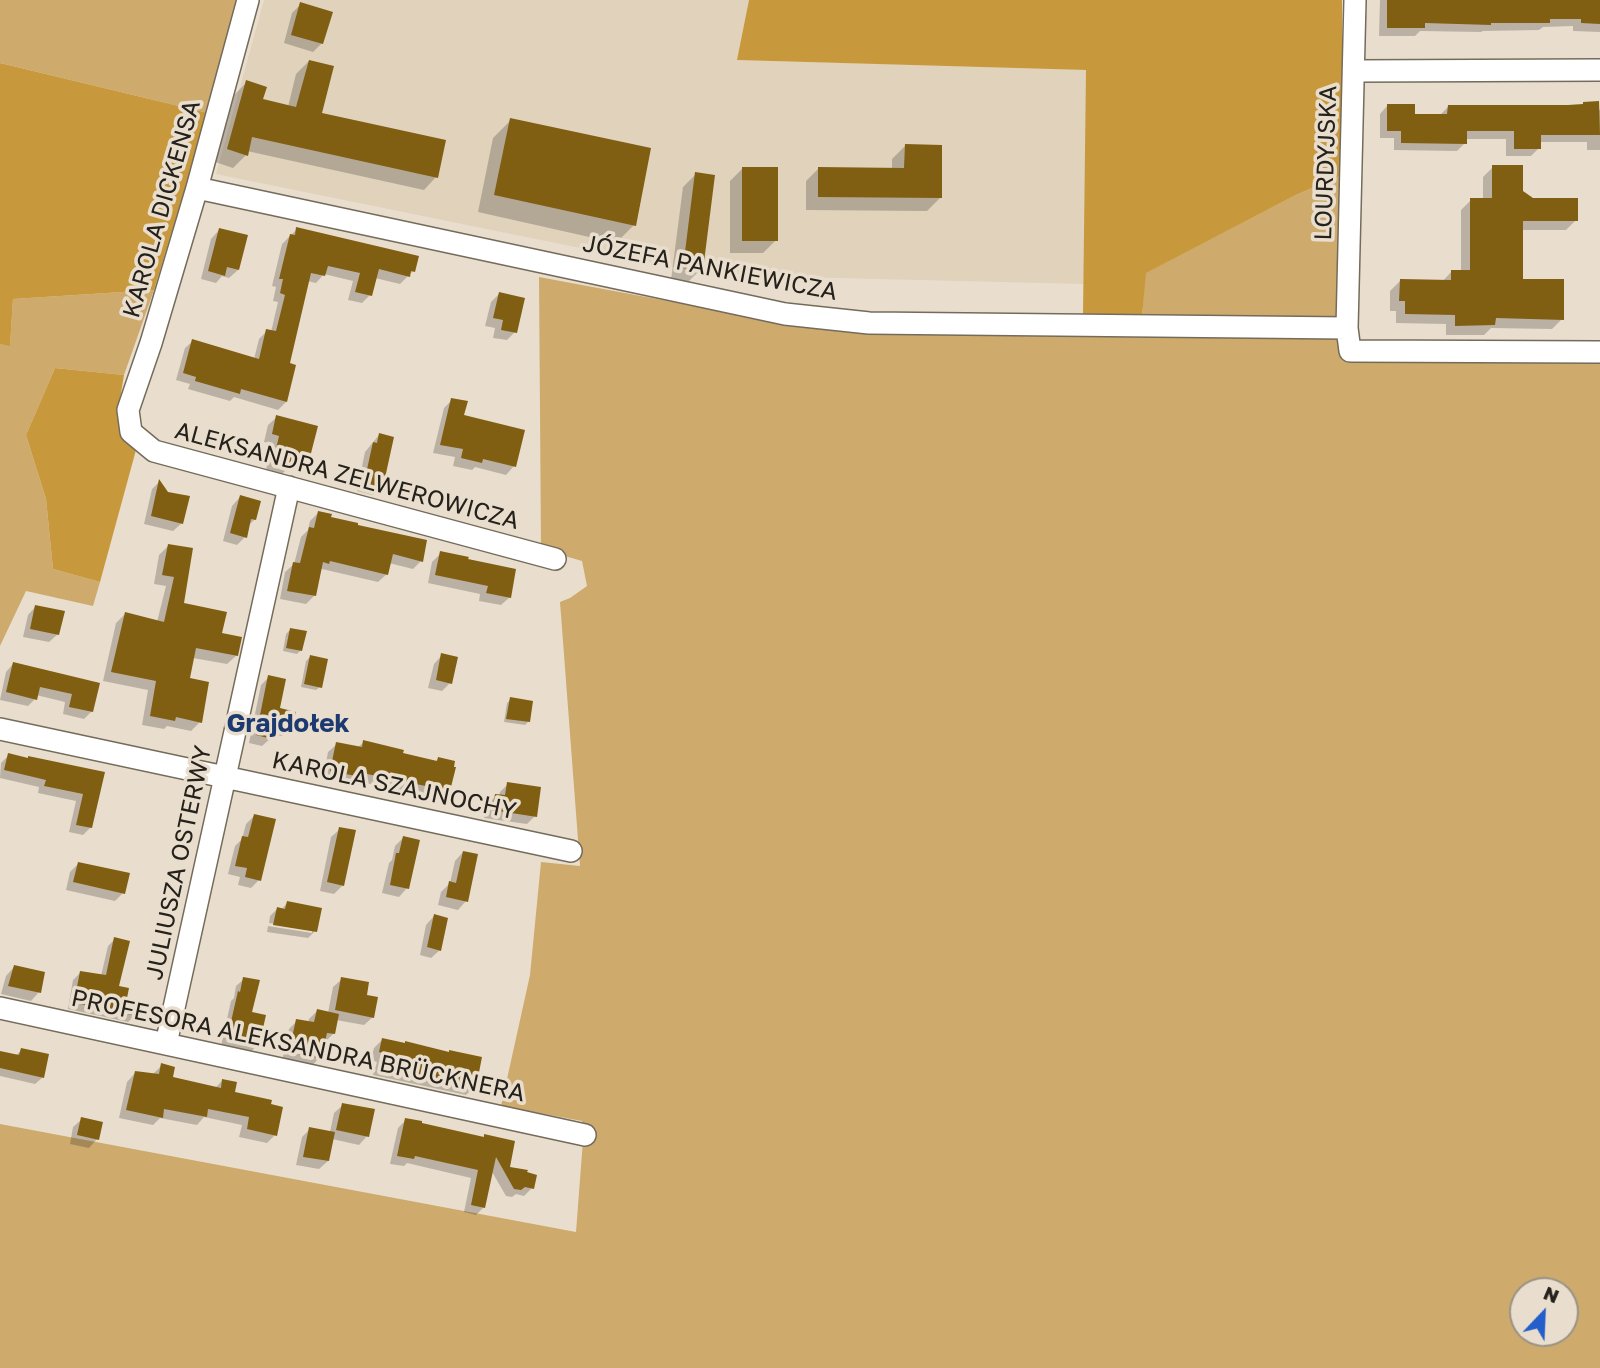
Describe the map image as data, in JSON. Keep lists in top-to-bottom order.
{
  "streets": {
    "street": [
      "LOURDYJSKA",
      "KAROLA DICKENSA",
      "JÓZEFA PANKIEWICZA",
      "ALEKSANDRA ZELWEROWICZA",
      "KAROLA SZAJNOCHY",
      "JULIUSZA OSTERWY",
      "PROFESORA ALEKSANDRA BRÜCKNERA"
    ]
  },
  "crossings": [
    ["LOURDYJSKA", "JÓZEFA PANKIEWICZA"],
    ["KAROLA DICKENSA", "JÓZEFA PANKIEWICZA"],
    ["KAROLA DICKENSA", "ALEKSANDRA ZELWEROWICZA"],
    ["ALEKSANDRA ZELWEROWICZA", "JULIUSZA OSTERWY"],
    ["KAROLA SZAJNOCHY", "JULIUSZA OSTERWY"],
    ["JULIUSZA OSTERWY", "PROFESORA ALEKSANDRA BRÜCKNERA"]
  ],
  "districts": ["Grajdołek"],
  "north": "top right"
}
